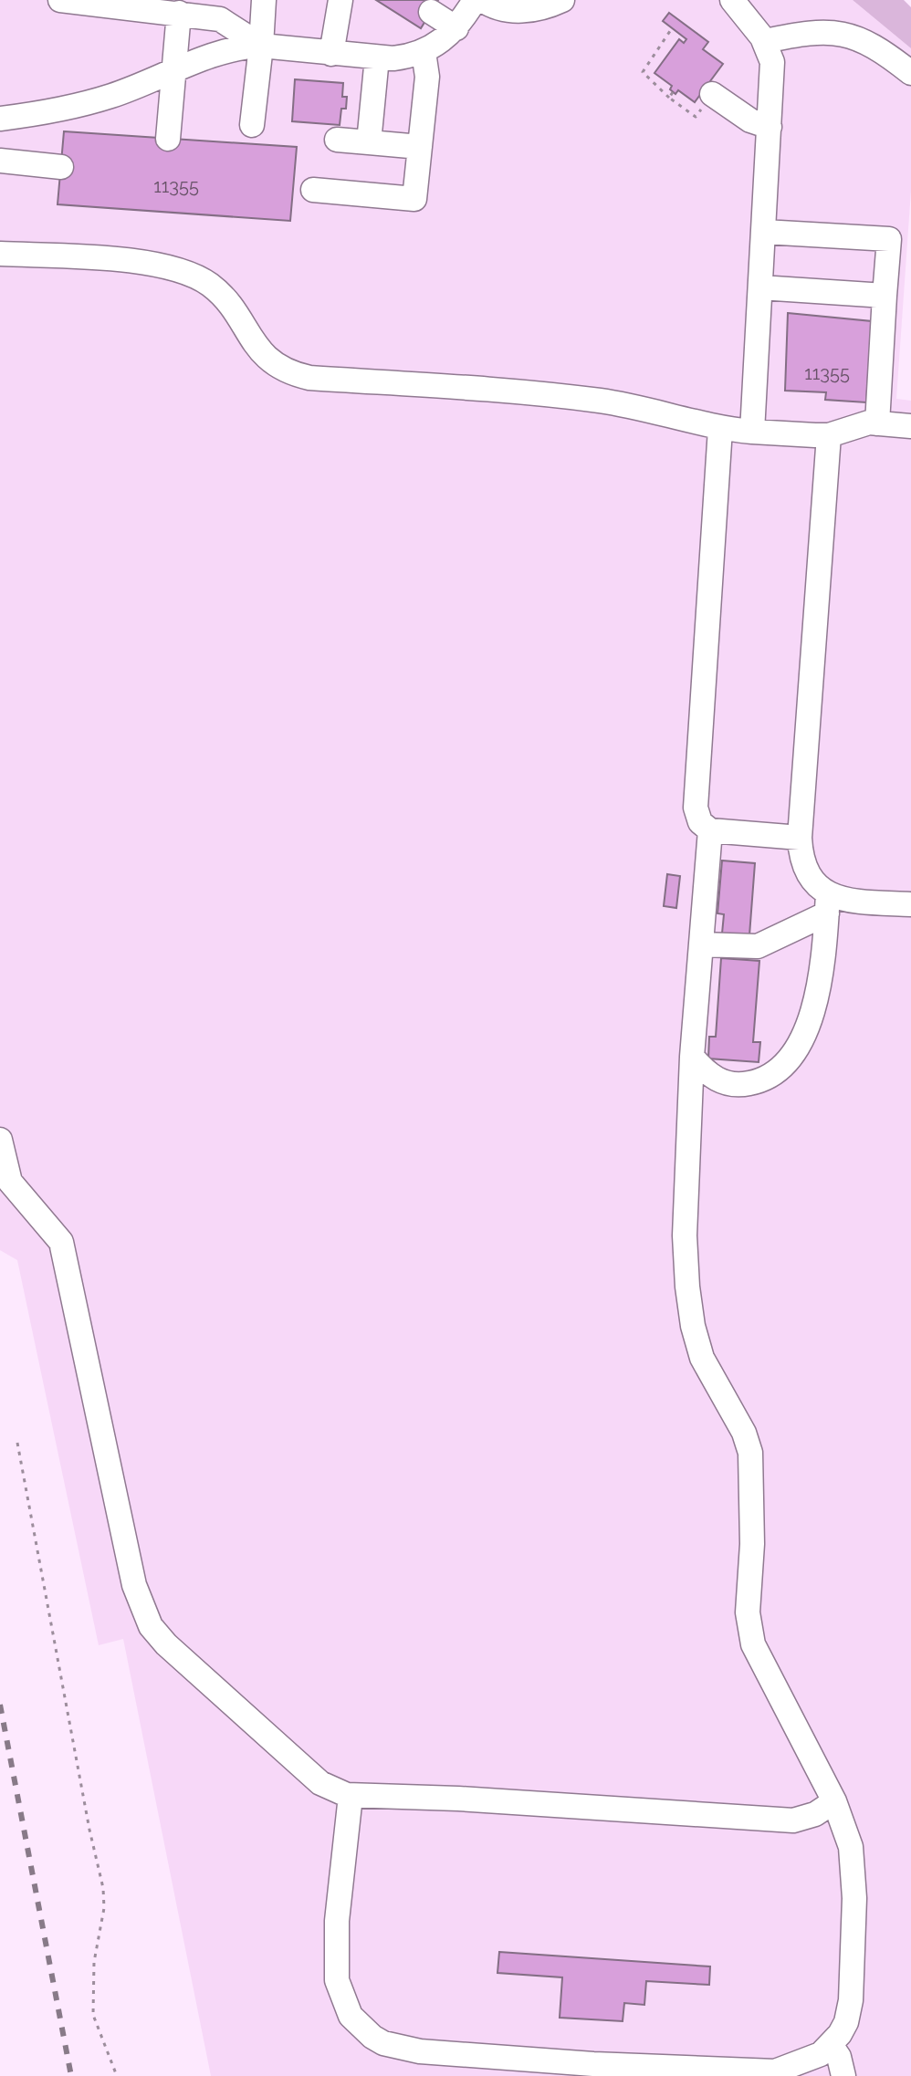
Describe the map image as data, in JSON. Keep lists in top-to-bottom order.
{
  "house_numbers": ["11355", "11355"]
}
